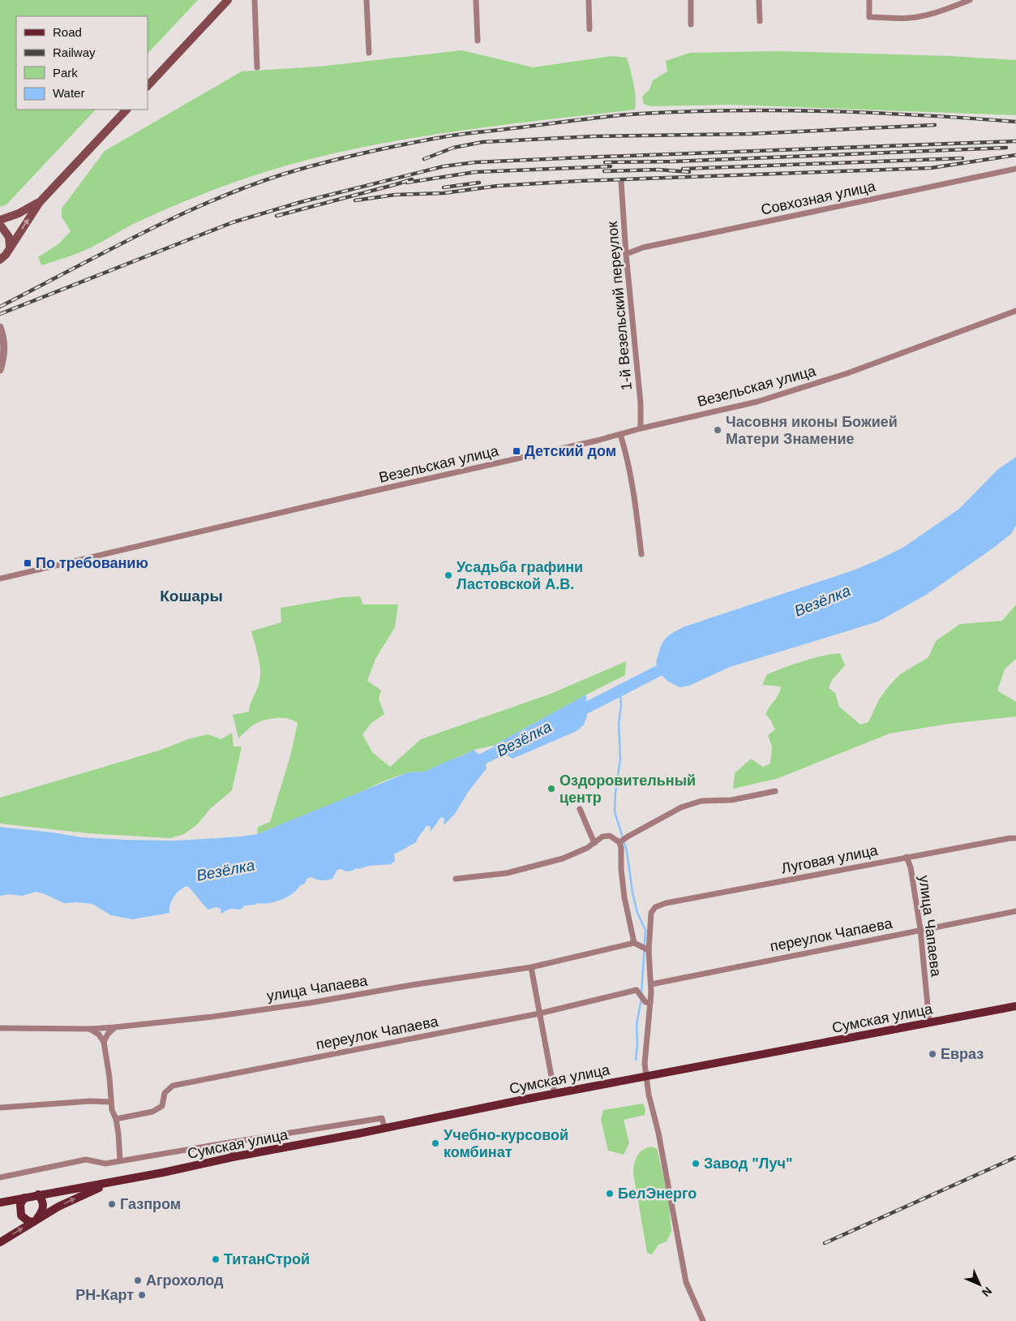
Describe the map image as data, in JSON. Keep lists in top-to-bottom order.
{
  "streets": {
    "main road": ["Сумская улица"],
    "street": [
      "Совхозная улица",
      "1-й Везельский переулок",
      "Везельская улица",
      "Луговая улица",
      "улица Чапаева",
      "переулок Чапаева"
    ]
  },
  "crossings": [
    ["Совхозная улица", "1-й Везельский переулок"],
    ["1-й Везельский переулок", "Везельская улица"],
    ["Луговая улица", "улица Чапаева"],
    ["улица Чапаева", "переулок Чапаева"],
    ["улица Чапаева", "Сумская улица"]
  ],
  "districts": ["Кошары"],
  "water": ["Везёлка"],
  "places": {
    "other": [
      "Часовня иконы Божией Матери Знамение",
      "Усадьба графини Ластовской А.В.",
      "Оздоровительный центр",
      "Евраз",
      "Учебно-курсовой комбинат",
      "Завод \"Луч\"",
      "БелЭнерго",
      "Газпром",
      "ТитанСтрой",
      "Агрохолод",
      "РН-Карт"
    ],
    "transit": ["Детский дом", "По требованию"]
  },
  "legend": [
    "Road",
    "Railway",
    "Park",
    "Water"
  ],
  "north": "bottom right"
}
